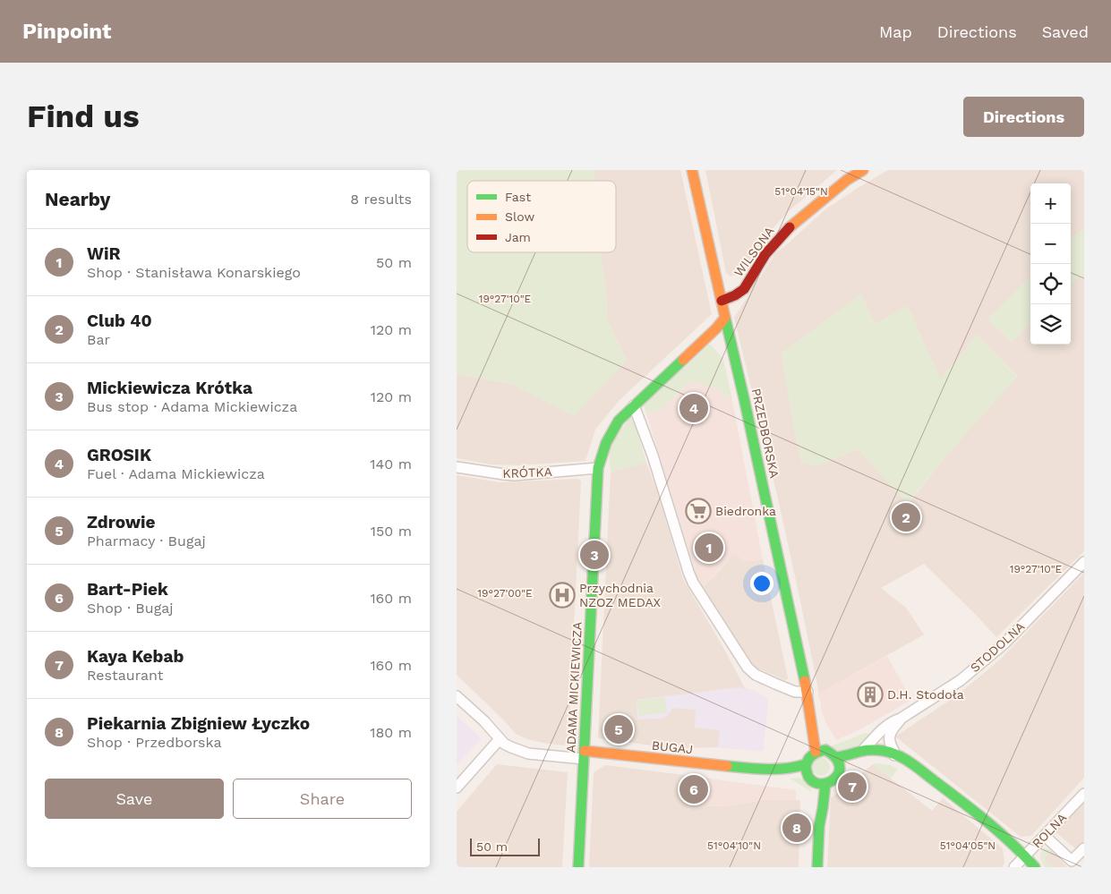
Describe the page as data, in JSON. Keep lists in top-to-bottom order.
{
  "streets": {
    "street": [
      "WILSONA",
      "PRZEDBORSKA",
      "KRÓTKA",
      "STODOLNA",
      "ADAMA MICKIEWICZA",
      "BUGAJ",
      "ROLNA"
    ]
  },
  "crossings": [
    ["WILSONA", "PRZEDBORSKA"],
    ["PRZEDBORSKA", "ADAMA MICKIEWICZA"],
    ["PRZEDBORSKA", "BUGAJ"],
    ["KRÓTKA", "ADAMA MICKIEWICZA"],
    ["ADAMA MICKIEWICZA", "BUGAJ"]
  ],
  "places": {
    "supermarket": ["Biedronka"],
    "hospital": ["Przychodnia NZOZ MEDAX"],
    "building": ["D.H. Stodoła"]
  },
  "legend": ["Fast", "Slow", "Jam"],
  "scale_bar": "50 m",
  "page": {
    "header": "Pinpoint",
    "nav": ["Map", "Directions", "Saved"],
    "buttons": [
      "Directions",
      ["Save", "Share"]
    ],
    "title": "Find us",
    "heading": ["Nearby", "8 results"],
    "map_buttons": ["+", "−"],
    "list": [
      {
        "mark": "1",
        "name": "WiR",
        "note": "Shop · Stanisława Konarskiego",
        "value": "50 m"
      },
      {
        "mark": "2",
        "name": "Club 40",
        "note": "Bar",
        "value": "120 m"
      },
      {
        "mark": "3",
        "name": "Mickiewicza Krótka",
        "note": "Bus stop · Adama Mickiewicza",
        "value": "120 m"
      },
      {
        "mark": "4",
        "name": "GROSIK",
        "note": "Fuel · Adama Mickiewicza",
        "value": "140 m"
      },
      {
        "mark": "5",
        "name": "Zdrowie",
        "note": "Pharmacy · Bugaj",
        "value": "150 m"
      },
      {
        "mark": "6",
        "name": "Bart-Piek",
        "note": "Shop · Bugaj",
        "value": "160 m"
      },
      {
        "mark": "7",
        "name": "Kaya Kebab",
        "note": "Restaurant",
        "value": "160 m"
      },
      {
        "mark": "8",
        "name": "Piekarnia Zbigniew Łyczko",
        "note": "Shop · Przedborska",
        "value": "180 m"
      }
    ],
    "pins": [
      "4",
      "2",
      "1",
      "3",
      "5",
      "7",
      "6",
      "8"
    ],
    "scale": "50 m"
  },
  "coordinates": [
    "51°04'15\"N",
    "19°27'10\"E",
    "19°27'00\"E",
    "51°04'10\"N",
    "51°04'05\"N"
  ]
}
